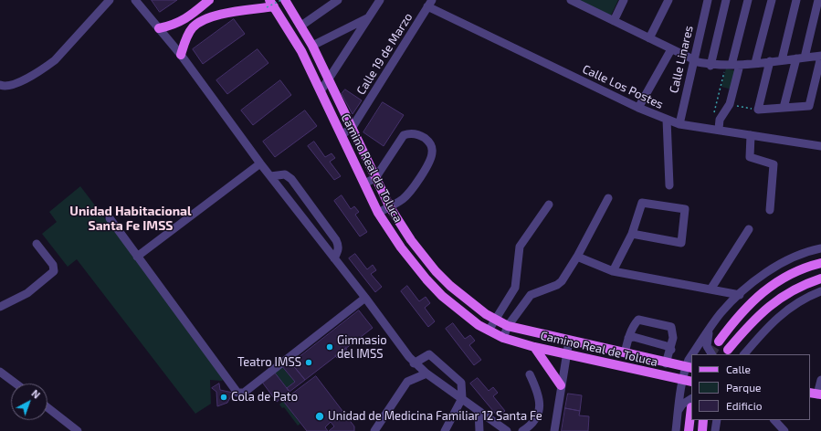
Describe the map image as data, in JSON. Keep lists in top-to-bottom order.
{
  "streets": {
    "main road": ["Camino Real de Toluca"],
    "street": ["Calle 19 de Marzo", "Calle Linares", "Calle Los Postes"]
  },
  "crossings": [
    ["Calle 19 de Marzo", "Calle Los Postes"],
    ["Calle 19 de Marzo", "Camino Real de Toluca"],
    ["Calle Linares", "Calle Los Postes"]
  ],
  "districts": ["Unidad Habitacional Santa Fe IMSS"],
  "places": [
    "Gimnasio del IMSS",
    "Teatro IMSS",
    "Cola de Pato",
    "Unidad de Medicina Familiar 12 Santa Fe"
  ],
  "legend": ["Calle", "Parque", "Edificio"],
  "north": "top right"
}
